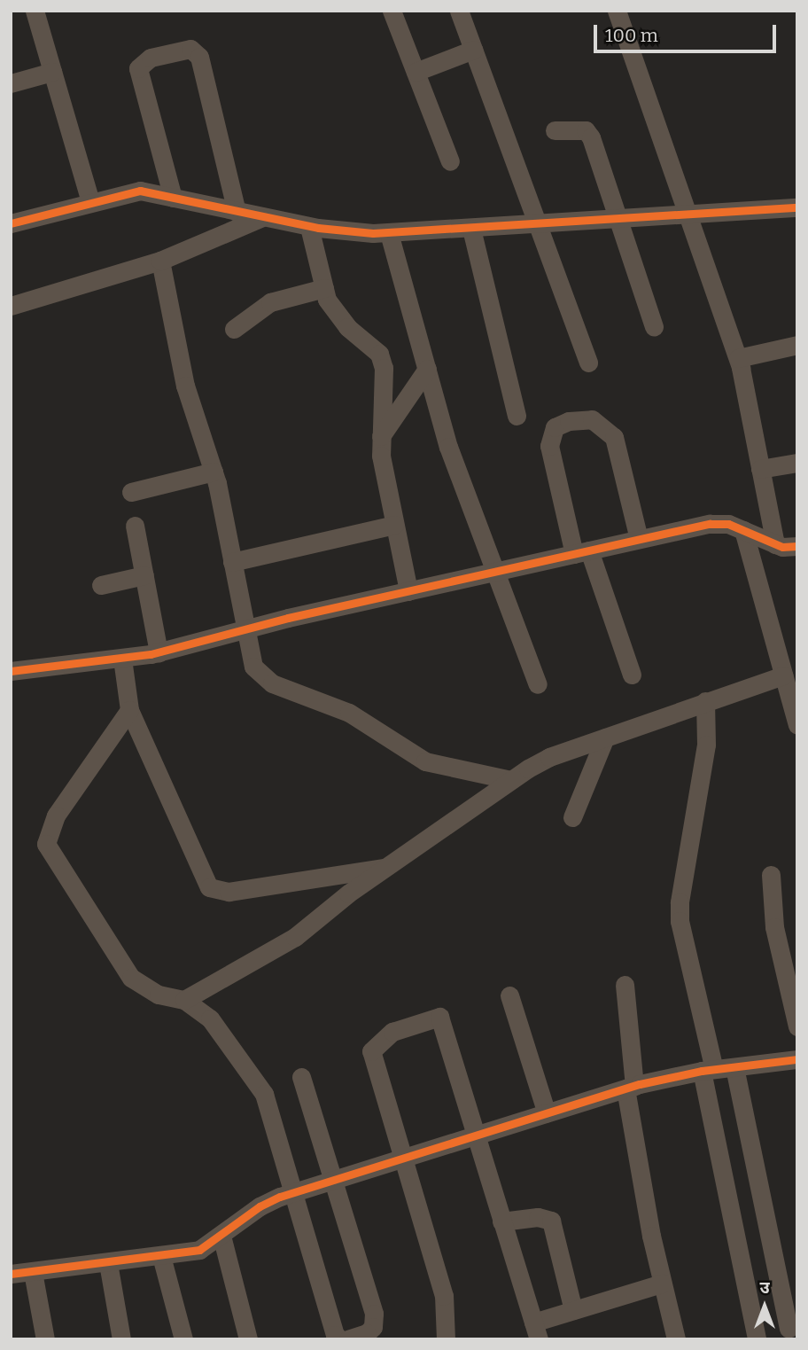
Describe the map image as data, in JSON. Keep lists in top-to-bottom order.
{
  "scale_bar": "100 m",
  "north": "top"
}
